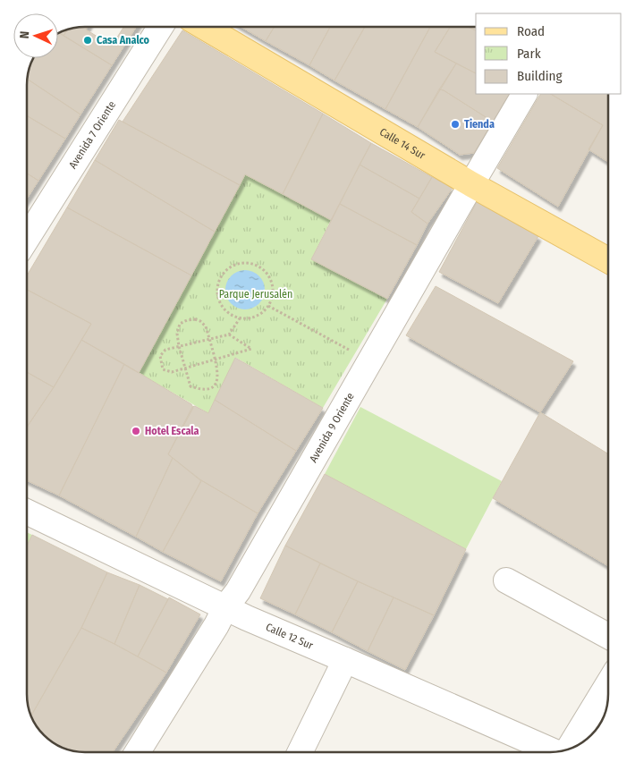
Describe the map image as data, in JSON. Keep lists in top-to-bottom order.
{
  "streets": {
    "main road": ["Calle 14 Sur"],
    "street": ["Avenida 7 Oriente", "Avenida 9 Oriente", "Calle 12 Sur"]
  },
  "crossings": [
    ["Calle 14 Sur", "Avenida 9 Oriente"],
    ["Avenida 9 Oriente", "Calle 12 Sur"]
  ],
  "parks": ["Parque Jerusalén"],
  "places": ["Casa Analco", "Tienda", "Hotel Escala"],
  "legend": ["Road", "Park", "Building"],
  "north": "left"
}
